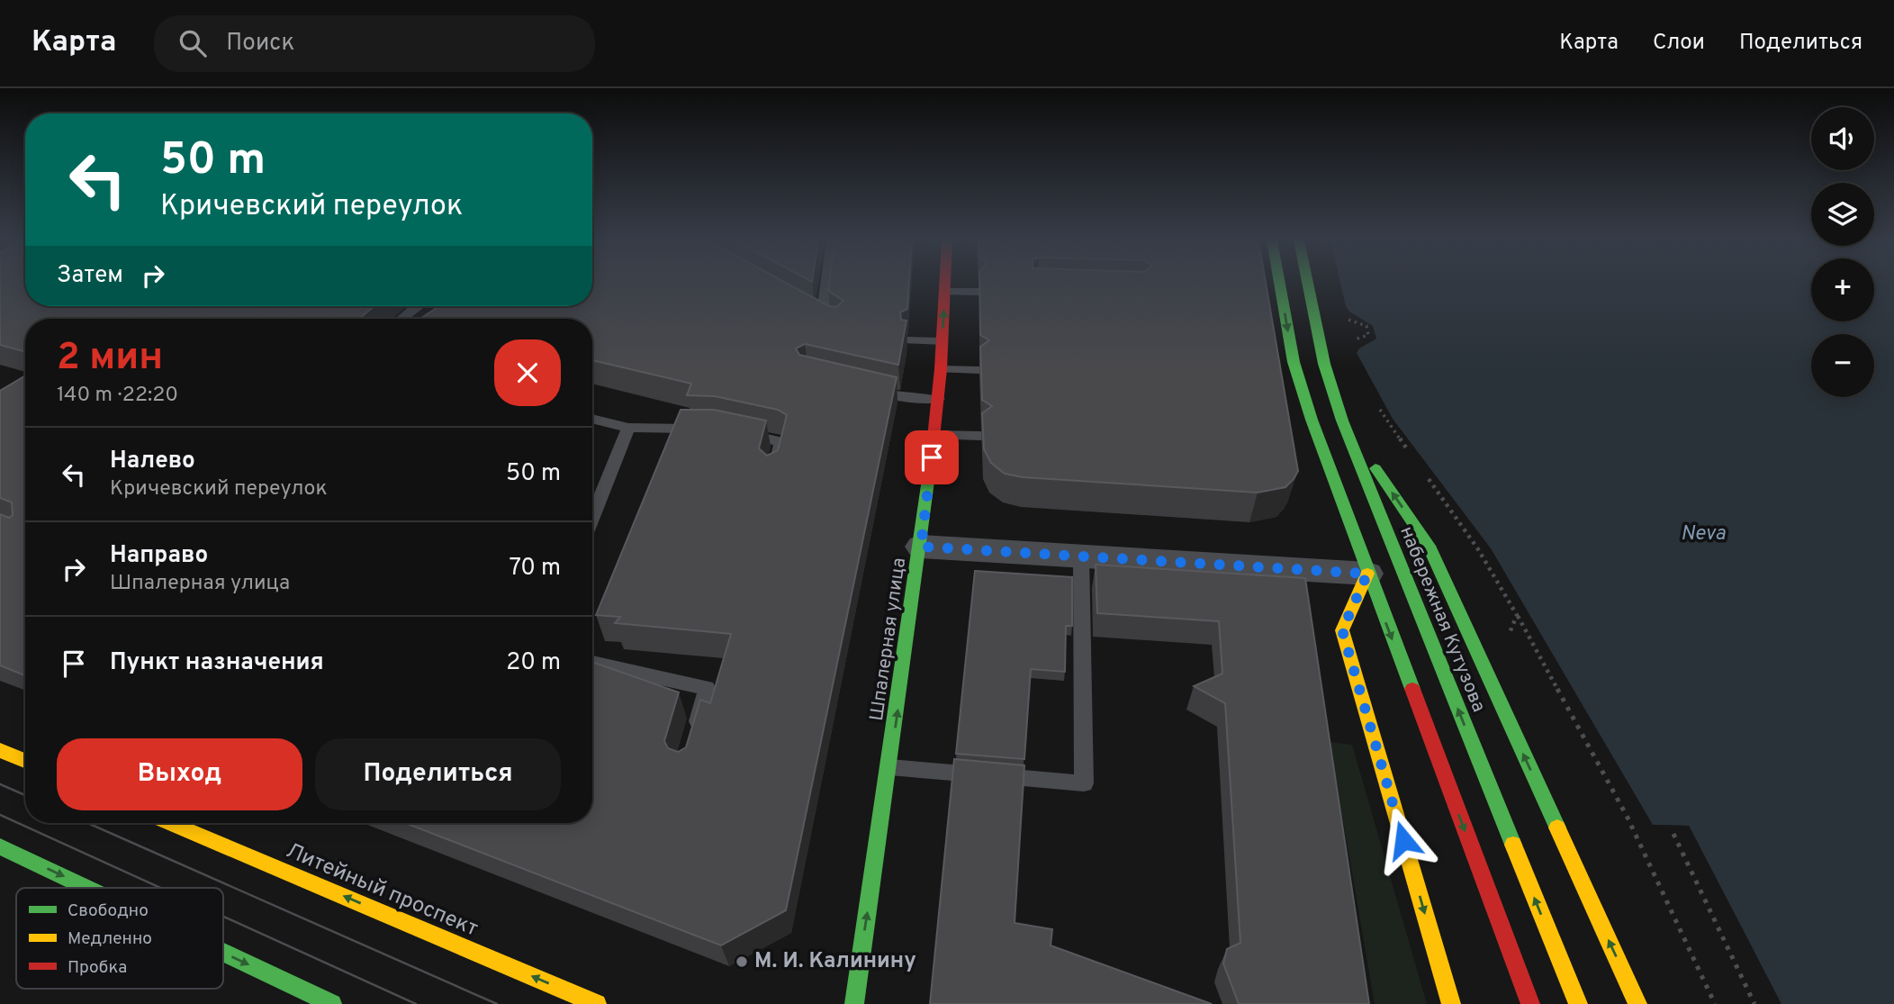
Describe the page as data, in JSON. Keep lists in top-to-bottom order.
{
  "streets": {
    "main road": ["набережная Кутузова", "Шпалерная улица", "Литейный проспект"]
  },
  "one_way": ["Шпалерная улица", "Литейный проспект"],
  "water": ["Neva"],
  "places": ["М. И. Калинину"],
  "legend": ["Свободно", "Медленно", "Пробка"],
  "page": {
    "header": "Карта",
    "search": "Поиск",
    "nav": ["Карта", "Слои", "Поделиться"],
    "map_buttons": ["+", "−"],
    "turn": ["50 m", "Кричевский переулок"],
    "then": "Затем",
    "heading": ["2 мин", "140 m · 22:20"],
    "list": [
      {
        "name": "Налево",
        "note": "Кричевский переулок",
        "value": "50 m"
      },
      {
        "name": "Направо",
        "note": "Шпалерная улица",
        "value": "70 m"
      },
      {
        "name": "Пункт назначения",
        "value": "20 m"
      }
    ],
    "buttons": ["Выход", "Поделиться"]
  }
}
